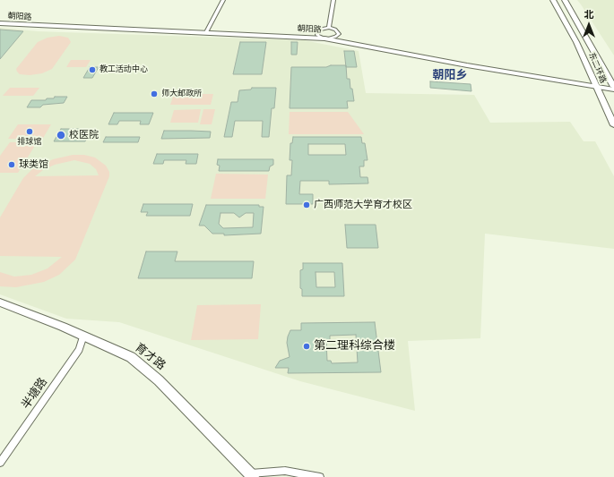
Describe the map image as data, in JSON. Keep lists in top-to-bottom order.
{
  "streets": {
    "main road": ["东二环路"],
    "street": ["朝阳路", "育才路", "半塘路"]
  },
  "crossings": [
    ["朝阳路", "东二环路"],
    ["育才路", "半塘路"]
  ],
  "districts": ["朝阳乡"],
  "places": [
    "教工活动中心",
    "师大邮政所",
    "排球馆",
    "校医院",
    "球类馆",
    "广西师范大学育才校区",
    "第二理科综合楼"
  ],
  "north": "top"
}
